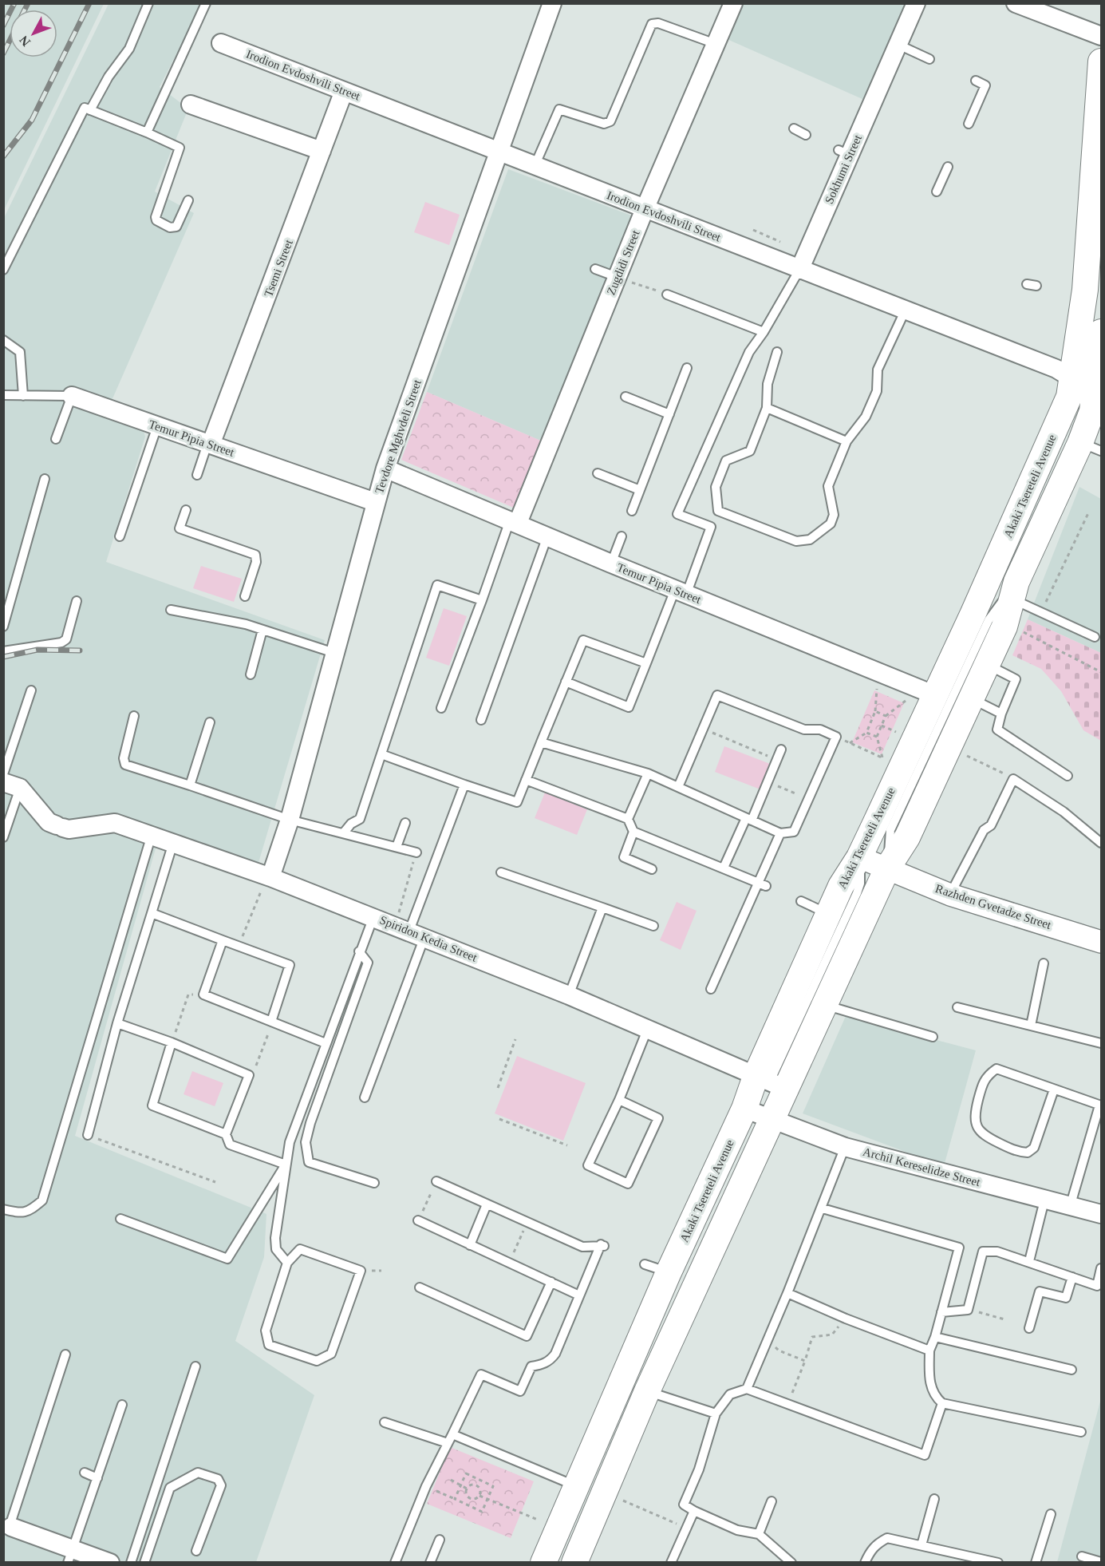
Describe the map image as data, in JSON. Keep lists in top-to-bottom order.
{
  "streets": {
    "main road": ["Akaki Tsereteli Avenue"],
    "street": [
      "Irodion Evdoshvili Street",
      "Sokhumi Street",
      "Zugdidi Street",
      "Tsemi Street",
      "Tevdore Mghvdeli Street",
      "Temur Pipia Street",
      "Razhden Gvetadze Street",
      "Spiridon Kedia Street",
      "Archil Kereselidze Street"
    ]
  },
  "crossings": [
    ["Irodion Evdoshvili Street", "Sokhumi Street"],
    ["Irodion Evdoshvili Street", "Zugdidi Street"],
    ["Irodion Evdoshvili Street", "Tsemi Street"],
    ["Irodion Evdoshvili Street", "Tevdore Mghvdeli Street"],
    ["Irodion Evdoshvili Street", "Akaki Tsereteli Avenue"],
    ["Sokhumi Street", "Temur Pipia Street"],
    ["Zugdidi Street", "Temur Pipia Street"],
    ["Tsemi Street", "Temur Pipia Street"],
    ["Tevdore Mghvdeli Street", "Temur Pipia Street"],
    ["Tevdore Mghvdeli Street", "Spiridon Kedia Street"],
    ["Temur Pipia Street", "Akaki Tsereteli Avenue"],
    ["Akaki Tsereteli Avenue", "Razhden Gvetadze Street"],
    ["Akaki Tsereteli Avenue", "Spiridon Kedia Street"],
    ["Akaki Tsereteli Avenue", "Archil Kereselidze Street"],
    ["Spiridon Kedia Street", "Archil Kereselidze Street"]
  ],
  "north": "bottom left"
}
